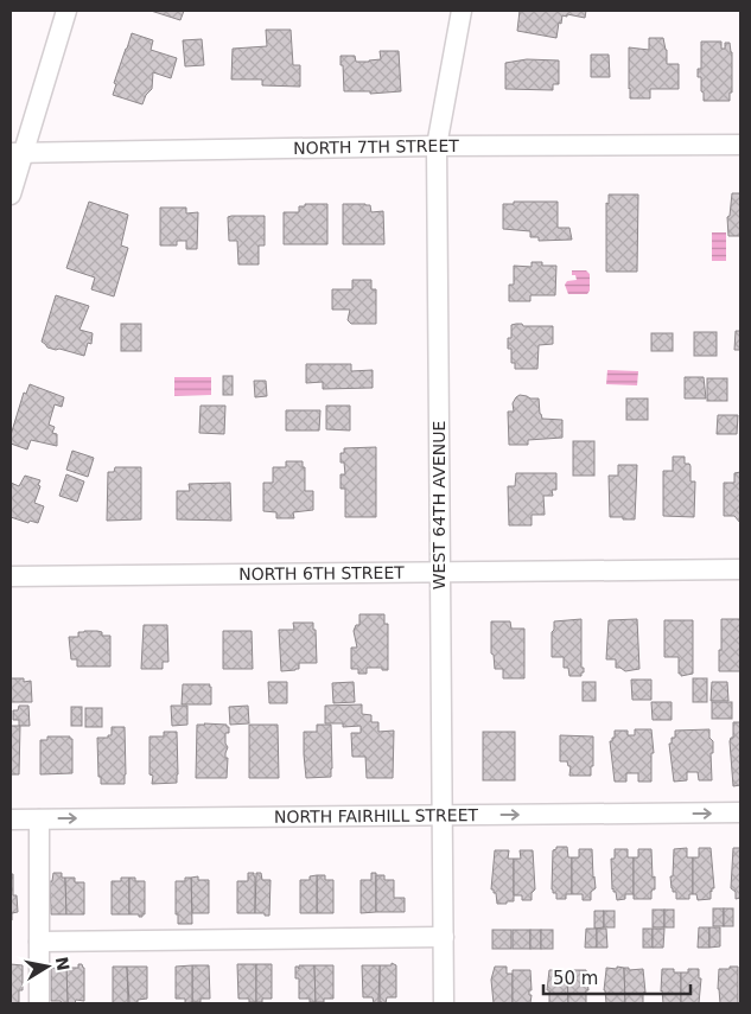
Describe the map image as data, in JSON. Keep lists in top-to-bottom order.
{
  "streets": {
    "street": [
      "NORTH 7TH STREET",
      "WEST 64TH AVENUE",
      "NORTH 6TH STREET",
      "NORTH FAIRHILL STREET"
    ]
  },
  "crossings": [
    ["NORTH 7TH STREET", "WEST 64TH AVENUE"],
    ["WEST 64TH AVENUE", "NORTH 6TH STREET"],
    ["WEST 64TH AVENUE", "NORTH FAIRHILL STREET"]
  ],
  "scale_bar": "50 m",
  "north": "right"
}
